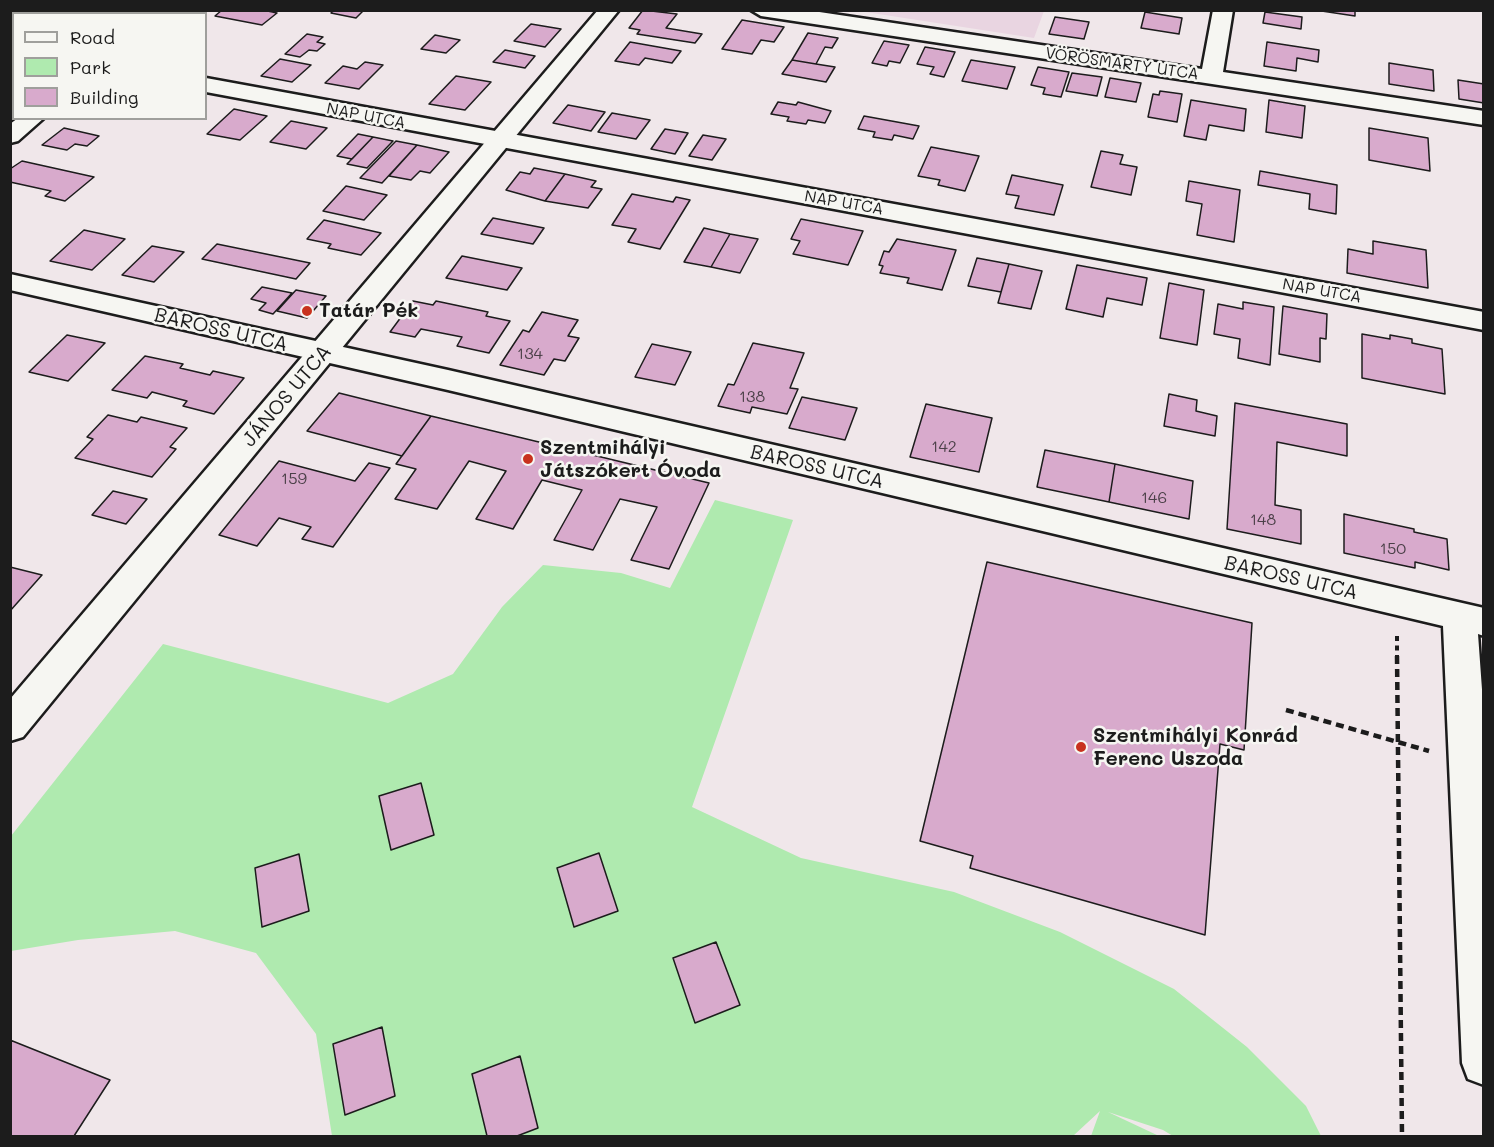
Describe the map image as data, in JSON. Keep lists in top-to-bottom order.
{
  "streets": {
    "street": [
      "VÖRÖSMARTY UTCA",
      "NAP UTCA",
      "BAROSS UTCA",
      "JÁNOS UTCA"
    ]
  },
  "crossings": [
    ["NAP UTCA", "JÁNOS UTCA"],
    ["BAROSS UTCA", "JÁNOS UTCA"]
  ],
  "places": ["Tatár Pék", "Szentmihályi Játszókert Óvoda", "Szentmihályi Konrád Ferenc Uszoda"],
  "house_numbers": [
    "134",
    "138",
    "142",
    "159",
    "146",
    "148",
    "150"
  ],
  "legend": ["Road", "Park", "Building"]
}
